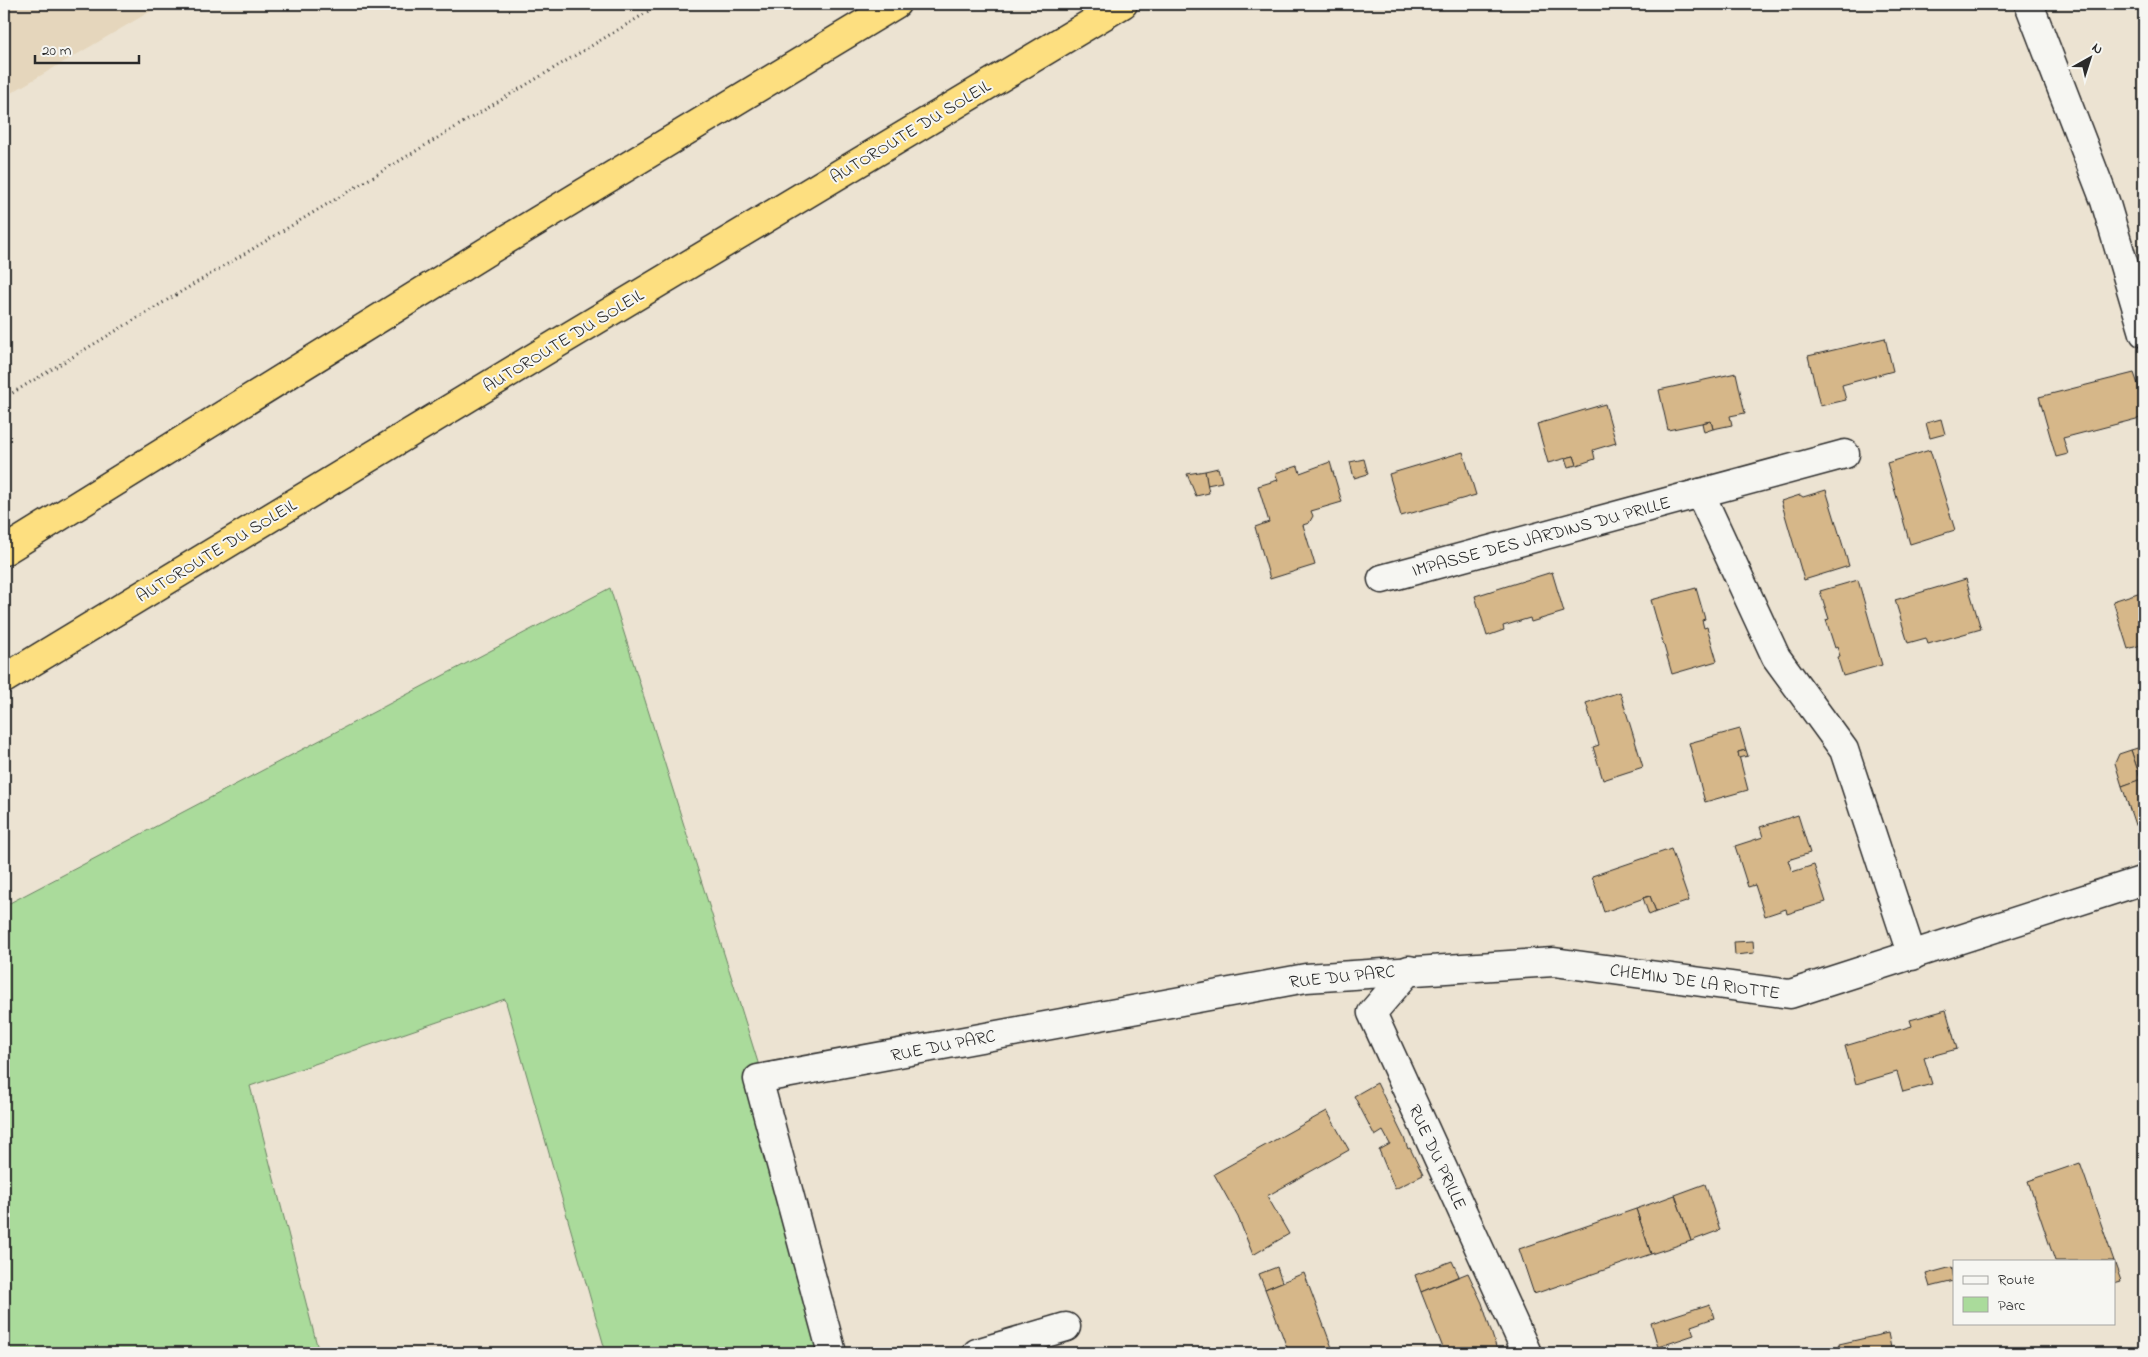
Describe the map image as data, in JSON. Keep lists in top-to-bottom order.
{
  "streets": {
    "highway": ["AUTOROUTE DU SOLEIL"],
    "street": [
      "IMPASSE DES JARDINS DU PRILLE",
      "RUE DU PARC",
      "CHEMIN DE LA RIOTTE",
      "RUE DU PRILLE"
    ]
  },
  "crossings": [
    ["RUE DU PARC", "CHEMIN DE LA RIOTTE"],
    ["RUE DU PARC", "RUE DU PRILLE"],
    ["CHEMIN DE LA RIOTTE", "RUE DU PRILLE"]
  ],
  "legend": ["Route", "Parc"],
  "scale_bar": "20 m",
  "north": "top right"
}
